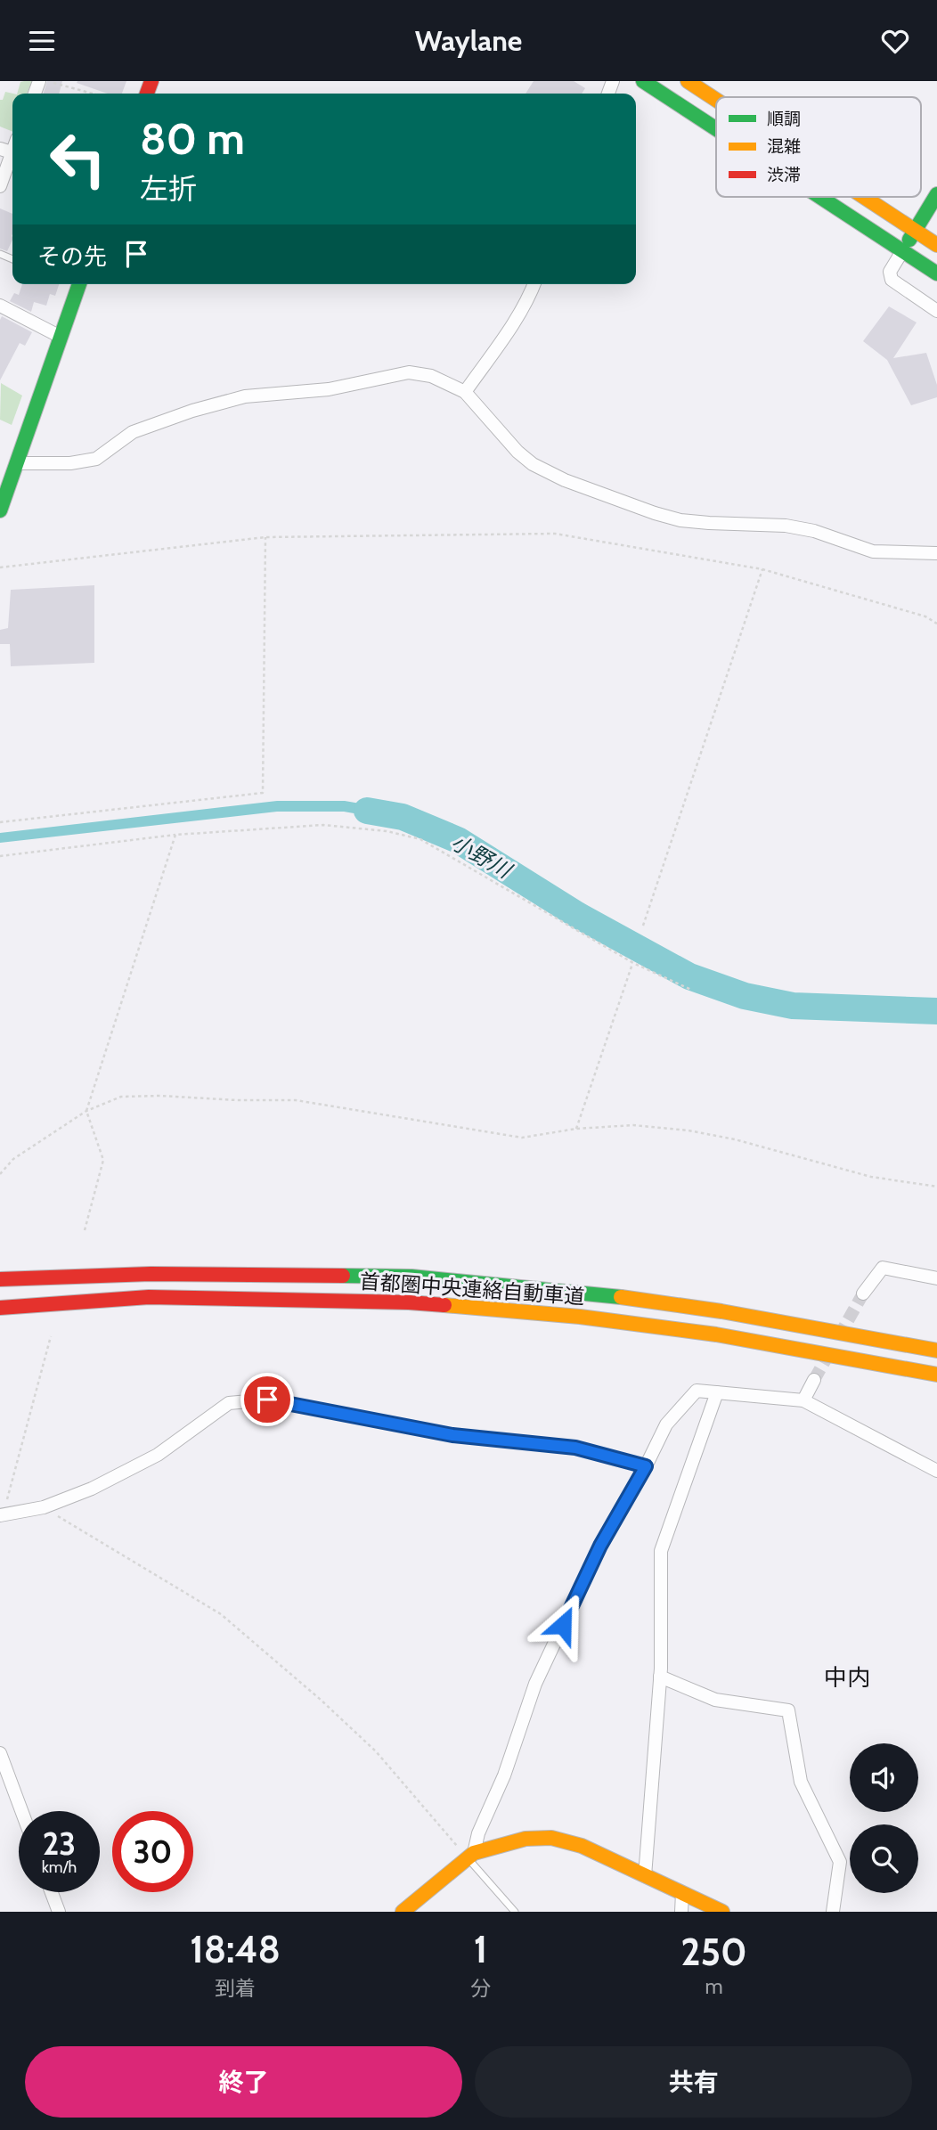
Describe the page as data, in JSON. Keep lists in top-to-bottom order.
{
  "streets": {
    "main road": ["首都圏中央連絡自動車道"]
  },
  "districts": ["中内"],
  "water": ["小野川"],
  "legend": ["順調", "混雑", "渋滞"],
  "page": {
    "header": "Waylane",
    "turn": ["80 m", "左折"],
    "then": "その先",
    "speed": "23 km/h",
    "limit": "30",
    "eta": [
      "18:48",
      "到着",
      "1",
      "分",
      "250",
      "m"
    ],
    "buttons": ["終了", "共有"]
  }
}
